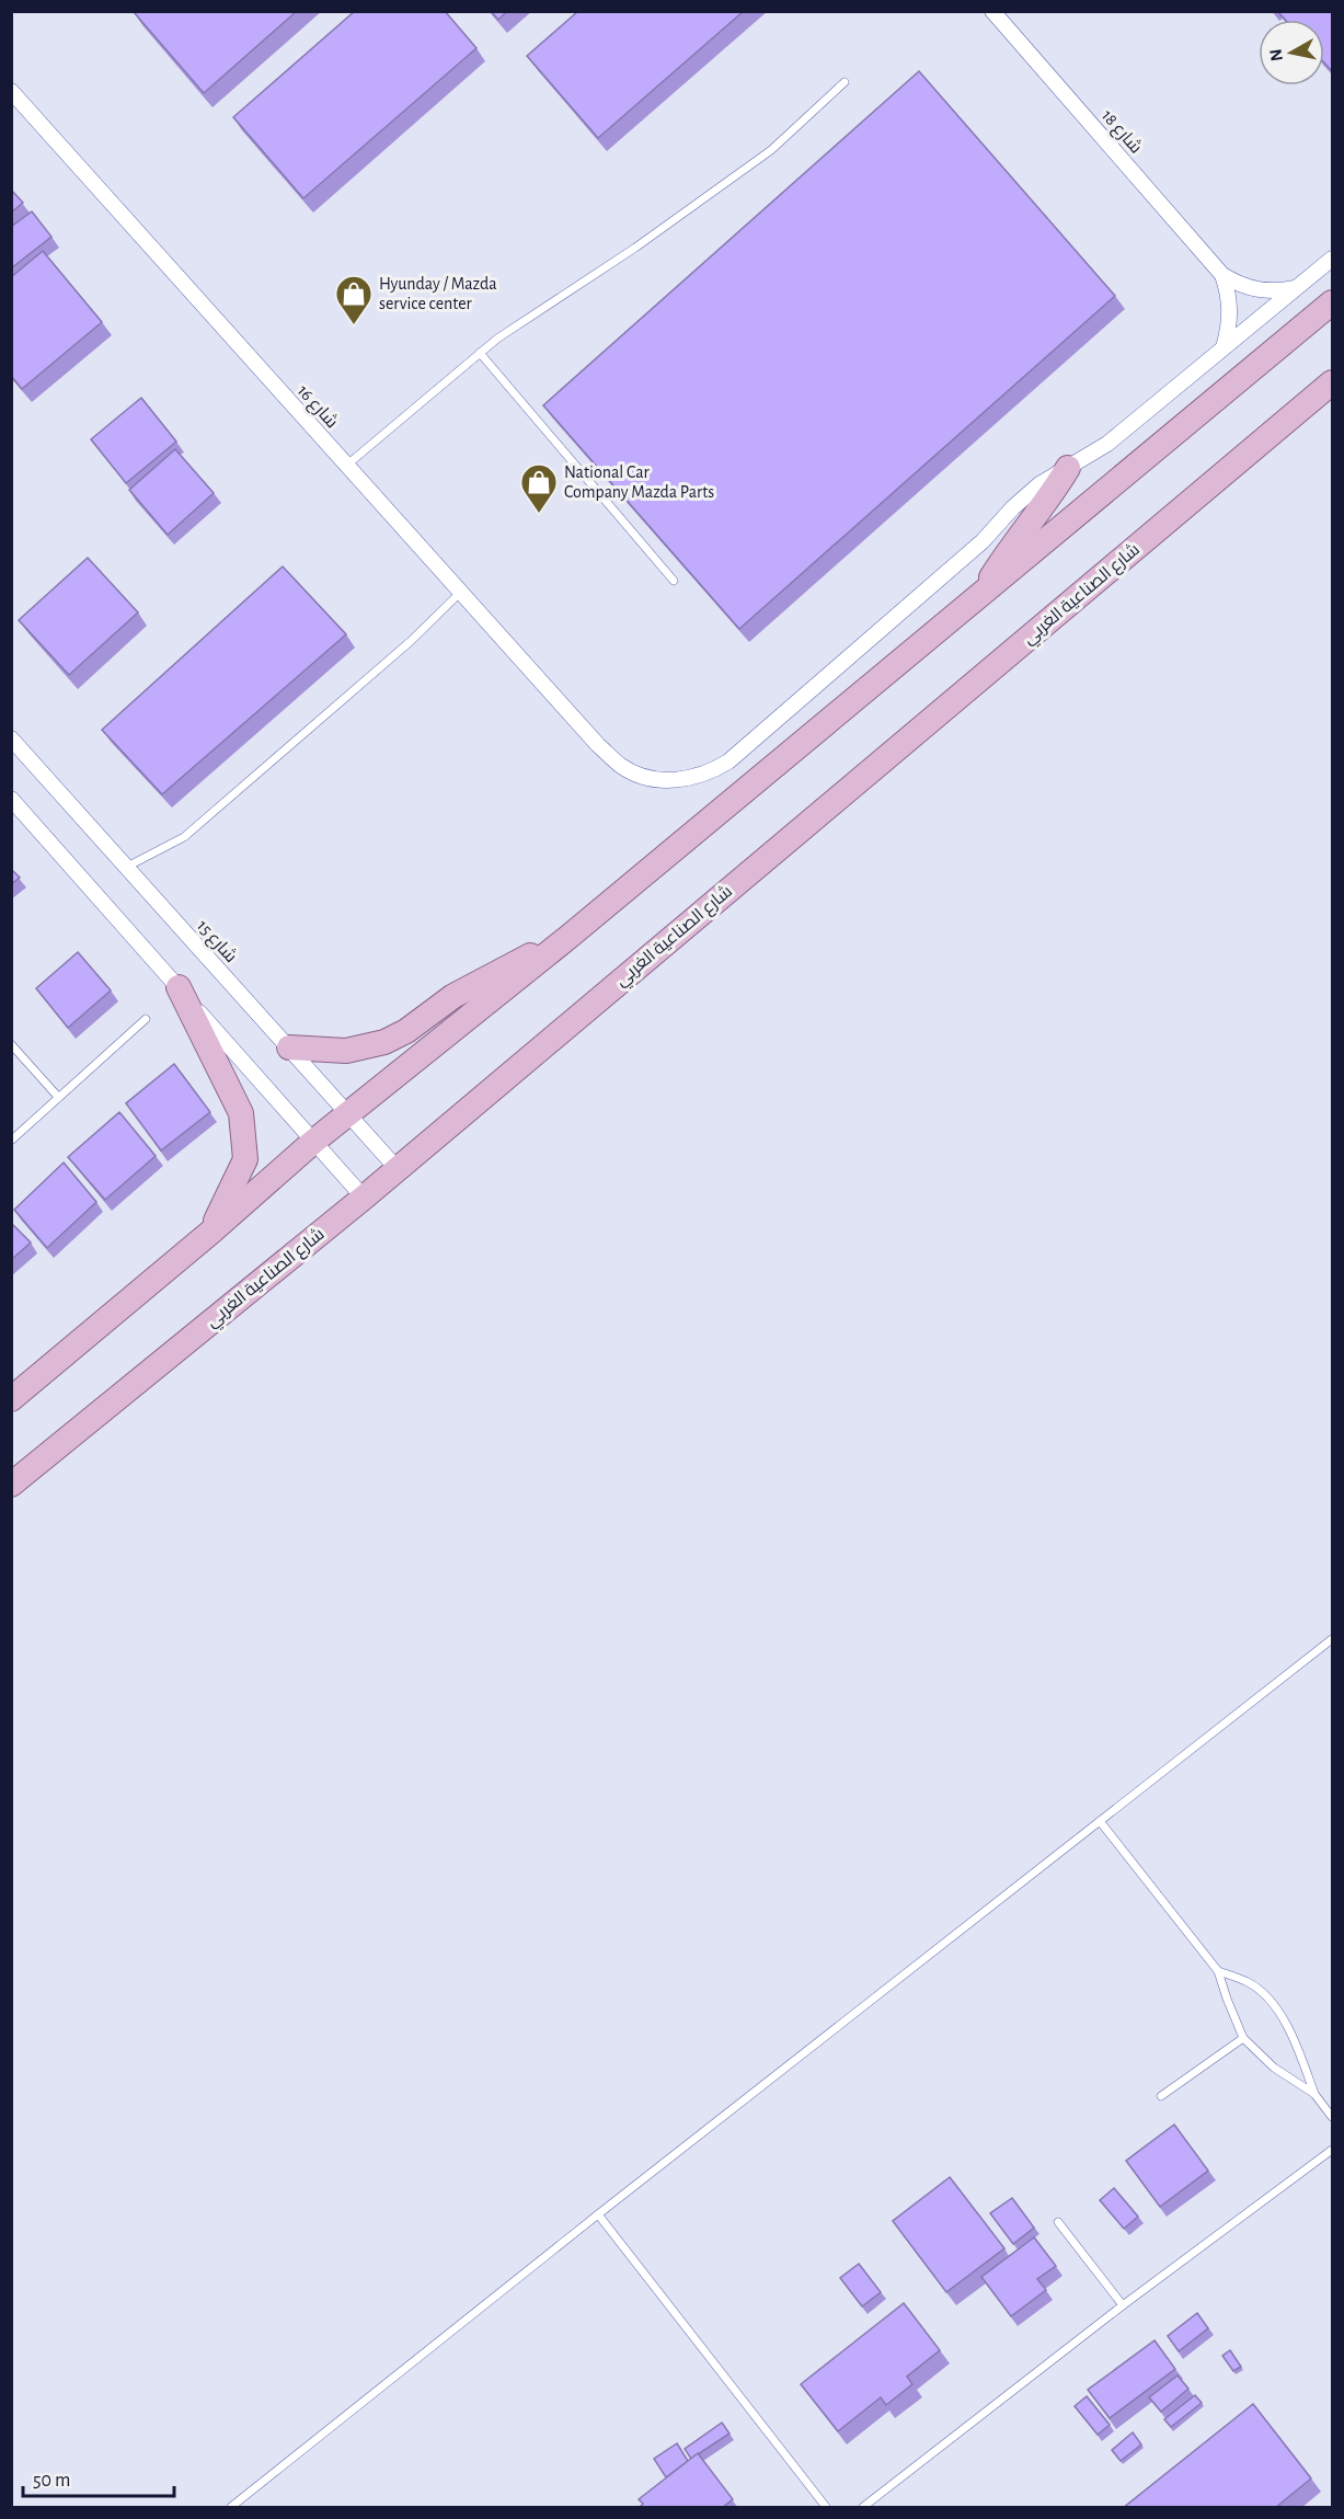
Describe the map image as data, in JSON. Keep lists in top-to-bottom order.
{
  "streets": {
    "main road": ["شارع الصناعية الغربي"],
    "street": ["شارع 18", "شارع 16", "شارع 15"]
  },
  "crossings": [
    ["شارع الصناعية الغربي", "شارع 15"]
  ],
  "places": {
    "shop": ["Hyunday / Mazda service center", "National Car Company Mazda Parts"]
  },
  "scale_bar": "50 m",
  "north": "left"
}
